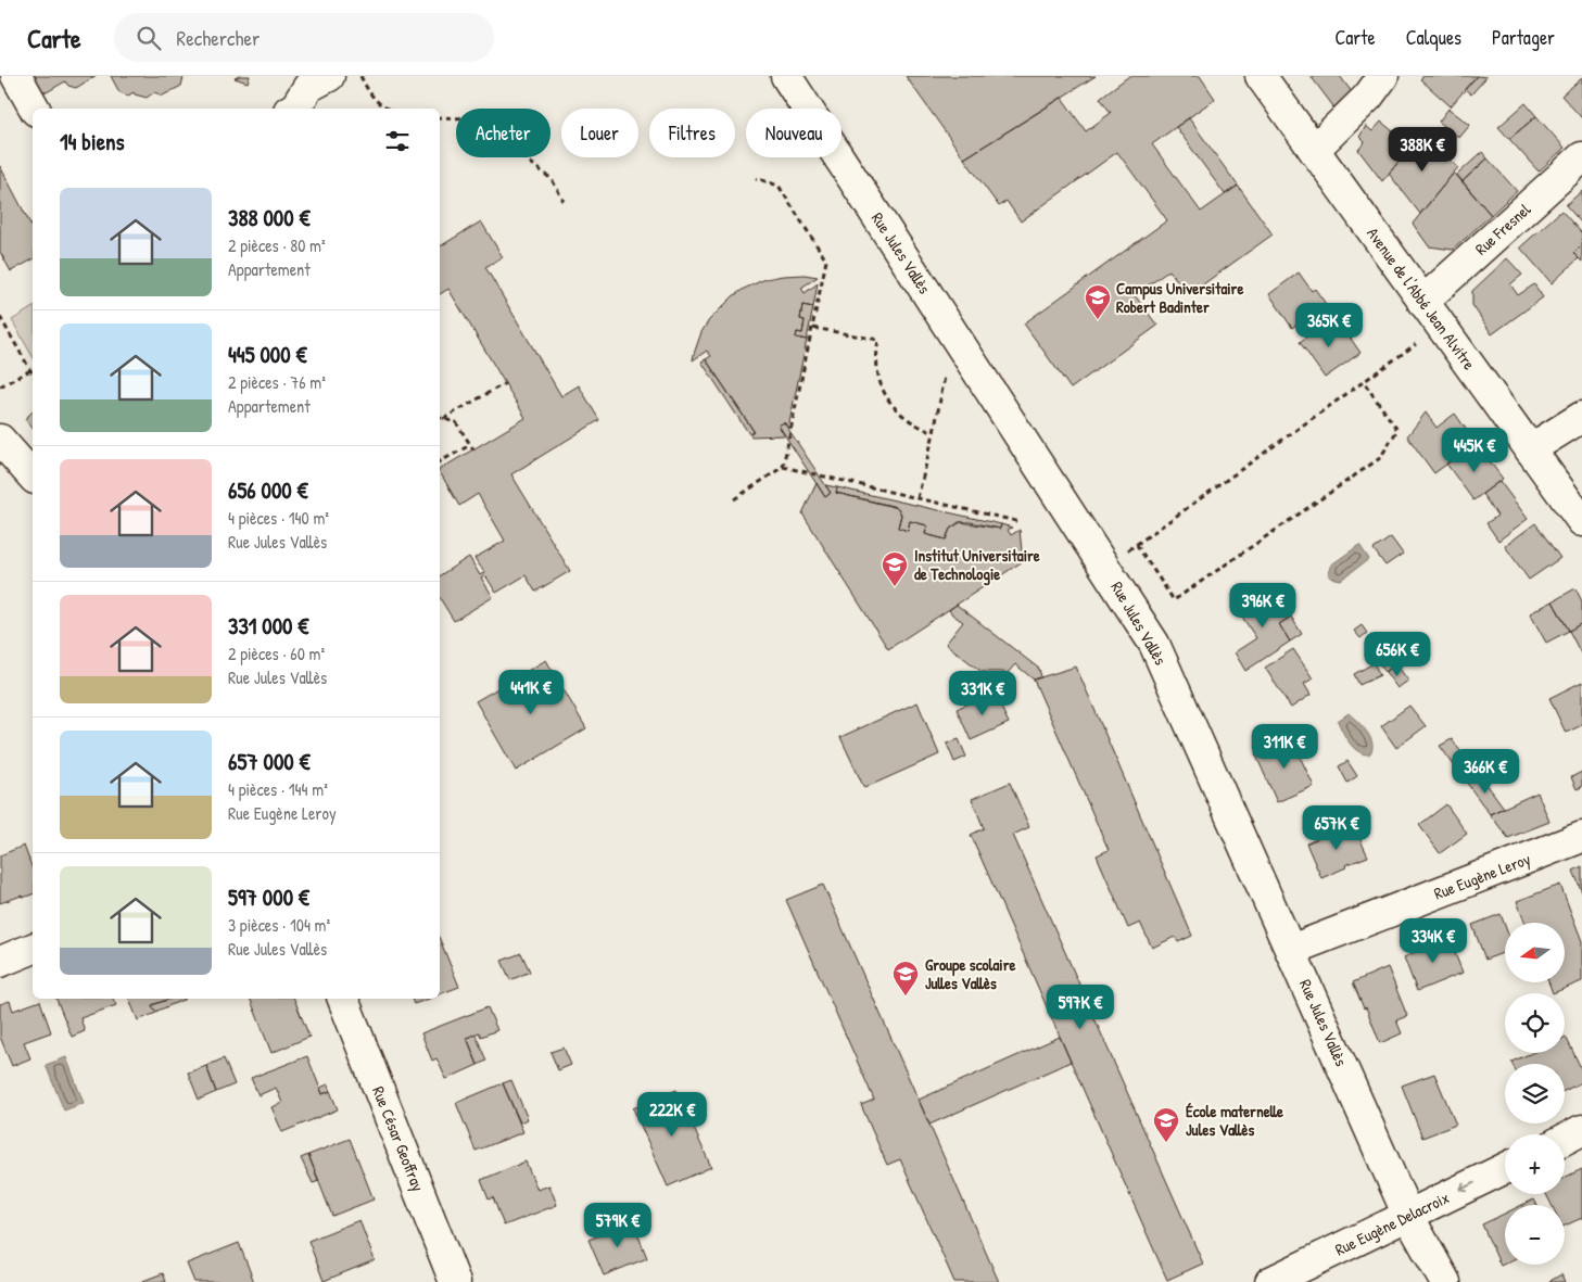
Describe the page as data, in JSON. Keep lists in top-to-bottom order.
{
  "streets": {
    "street": [
      "Rue Fresnel",
      "Rue Jules Vallès",
      "Avenue de l'Abbé Jean Alvitre",
      "Rue Eugène Leroy",
      "Rue César Geoffray",
      "Rue Eugène Delacroix"
    ]
  },
  "crossings": [
    ["Rue Fresnel", "Avenue de l'Abbé Jean Alvitre"],
    ["Rue Jules Vallès", "Rue Eugène Leroy"],
    ["Rue Jules Vallès", "Rue Eugène Delacroix"]
  ],
  "one_way": ["Rue Eugène Delacroix"],
  "places": {
    "school or university": [
      "Campus Universitaire Robert Badinter",
      "Institut Universitaire de Technologie",
      "Groupe scolaire Julles Vallès",
      "École maternelle Jules Vallès"
    ]
  },
  "north": "left",
  "page": {
    "header": "Carte",
    "search": "Rechercher",
    "nav": ["Carte", "Calques", "Partager"],
    "chip": [
      "Acheter",
      "Louer",
      "Filtres",
      "Nouveau"
    ],
    "heading": "14 biens",
    "price": [
      "388K €",
      "365K €",
      "445K €",
      "396K €",
      "656K €",
      "441K €",
      "331K €",
      "311K €",
      "366K €",
      "657K €",
      "334K €",
      "597K €",
      "222K €",
      "579K €"
    ],
    "list": [
      {
        "name": "388 000 €",
        "note": "2 pièces · 80 m² · Appartement"
      },
      {
        "name": "445 000 €",
        "note": "2 pièces · 76 m² · Appartement"
      },
      {
        "name": "656 000 €",
        "note": "4 pièces · 140 m² · Rue Jules Vallès"
      },
      {
        "name": "331 000 €",
        "note": "2 pièces · 60 m² · Rue Jules Vallès"
      },
      {
        "name": "657 000 €",
        "note": "4 pièces · 144 m² · Rue Eugène Leroy"
      },
      {
        "name": "597 000 €",
        "note": "3 pièces · 104 m² · Rue Jules Vallès"
      }
    ],
    "map_buttons": ["+", "−"]
  }
}
